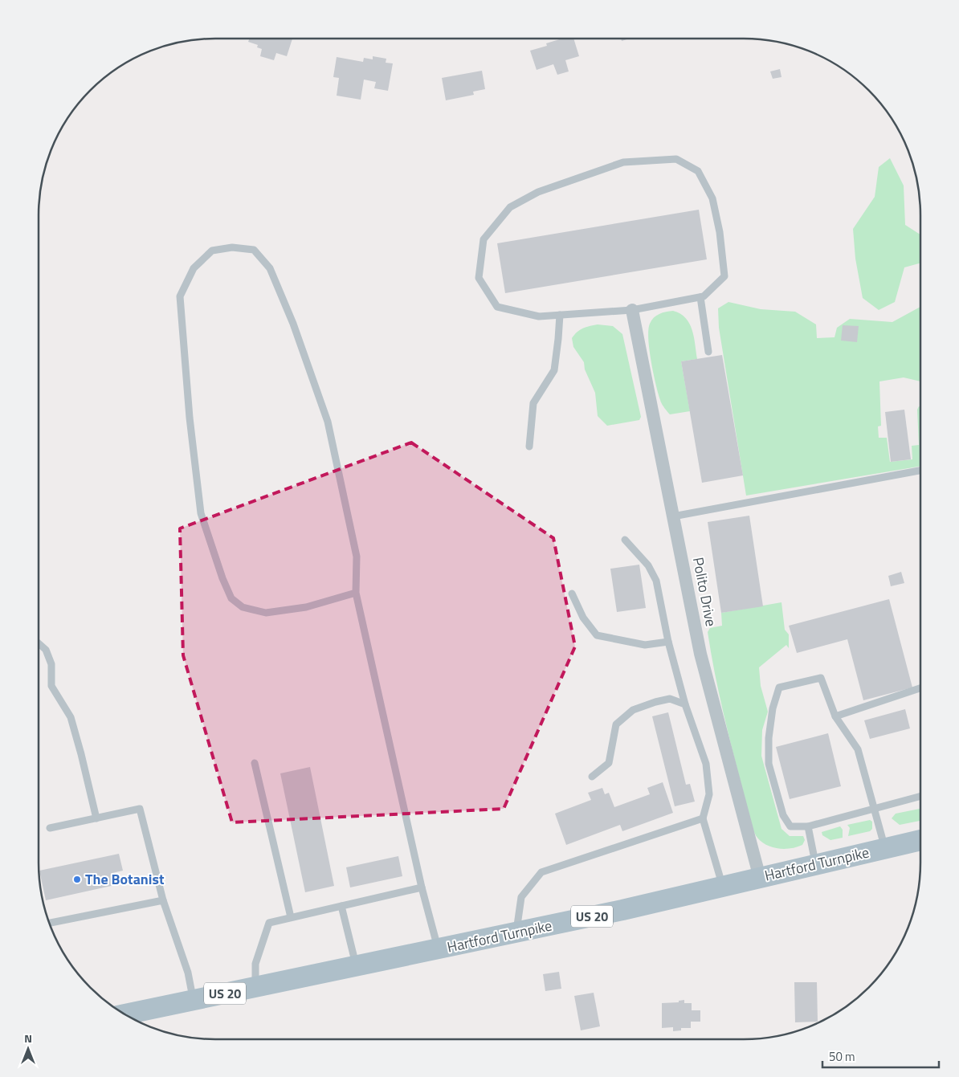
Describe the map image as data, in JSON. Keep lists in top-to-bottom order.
{
  "streets": {
    "main road": ["Hartford Turnpike", "US 20"],
    "street": ["Polito Drive"]
  },
  "crossings": [
    ["Polito Drive", "Hartford Turnpike"]
  ],
  "places": ["The Botanist"],
  "scale_bar": "50 m",
  "north": "top"
}
